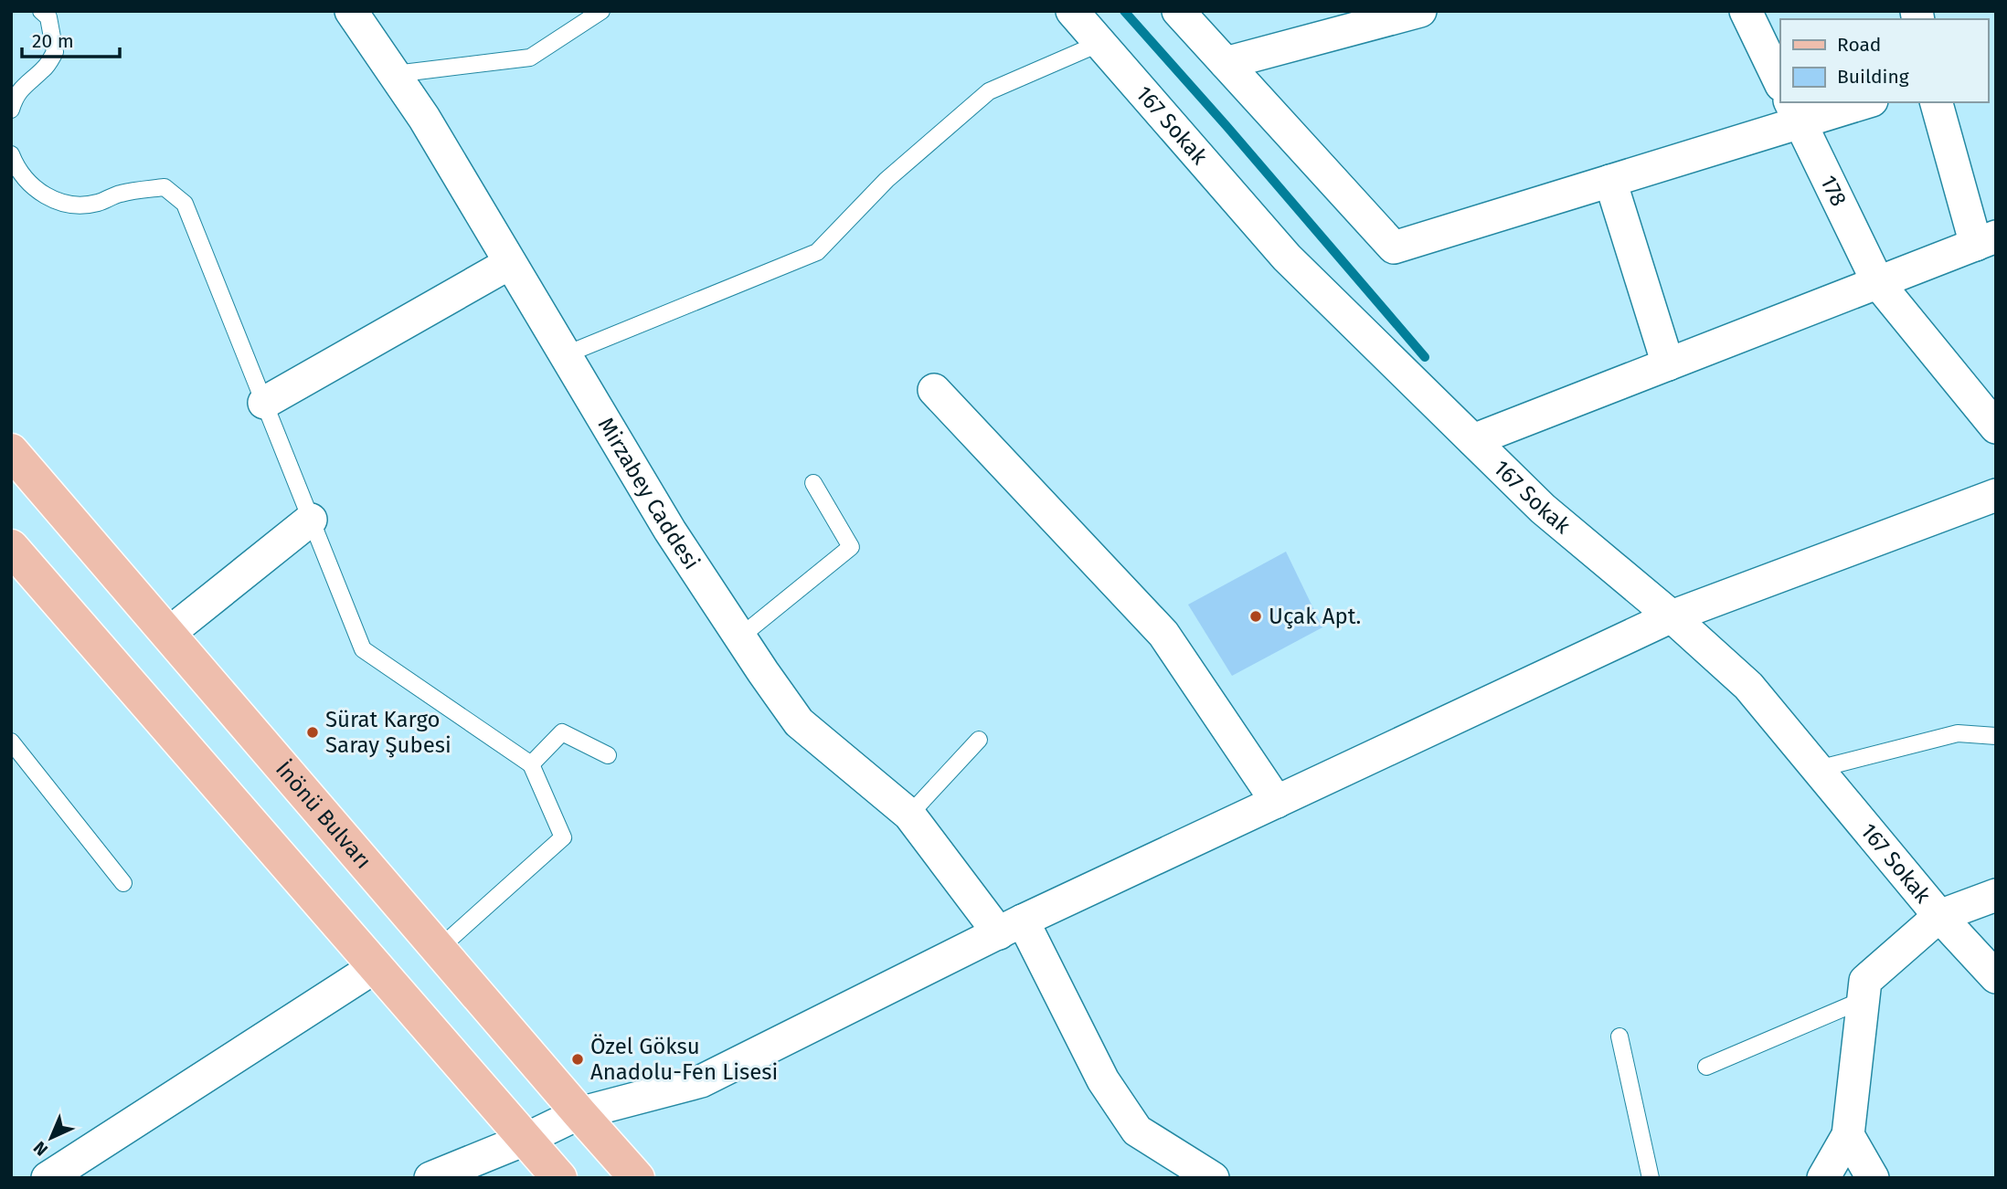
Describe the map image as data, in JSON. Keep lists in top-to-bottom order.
{
  "streets": {
    "main road": ["İnönü Bulvarı"],
    "street": ["167 Sokak", "178", "Mirzabey Caddesi"]
  },
  "places": ["Uçak Apt.", "Sürat Kargo Saray Şubesi", "Özel Göksu Anadolu-Fen Lisesi"],
  "legend": ["Road", "Building"],
  "scale_bar": "20 m",
  "north": "bottom left"
}
